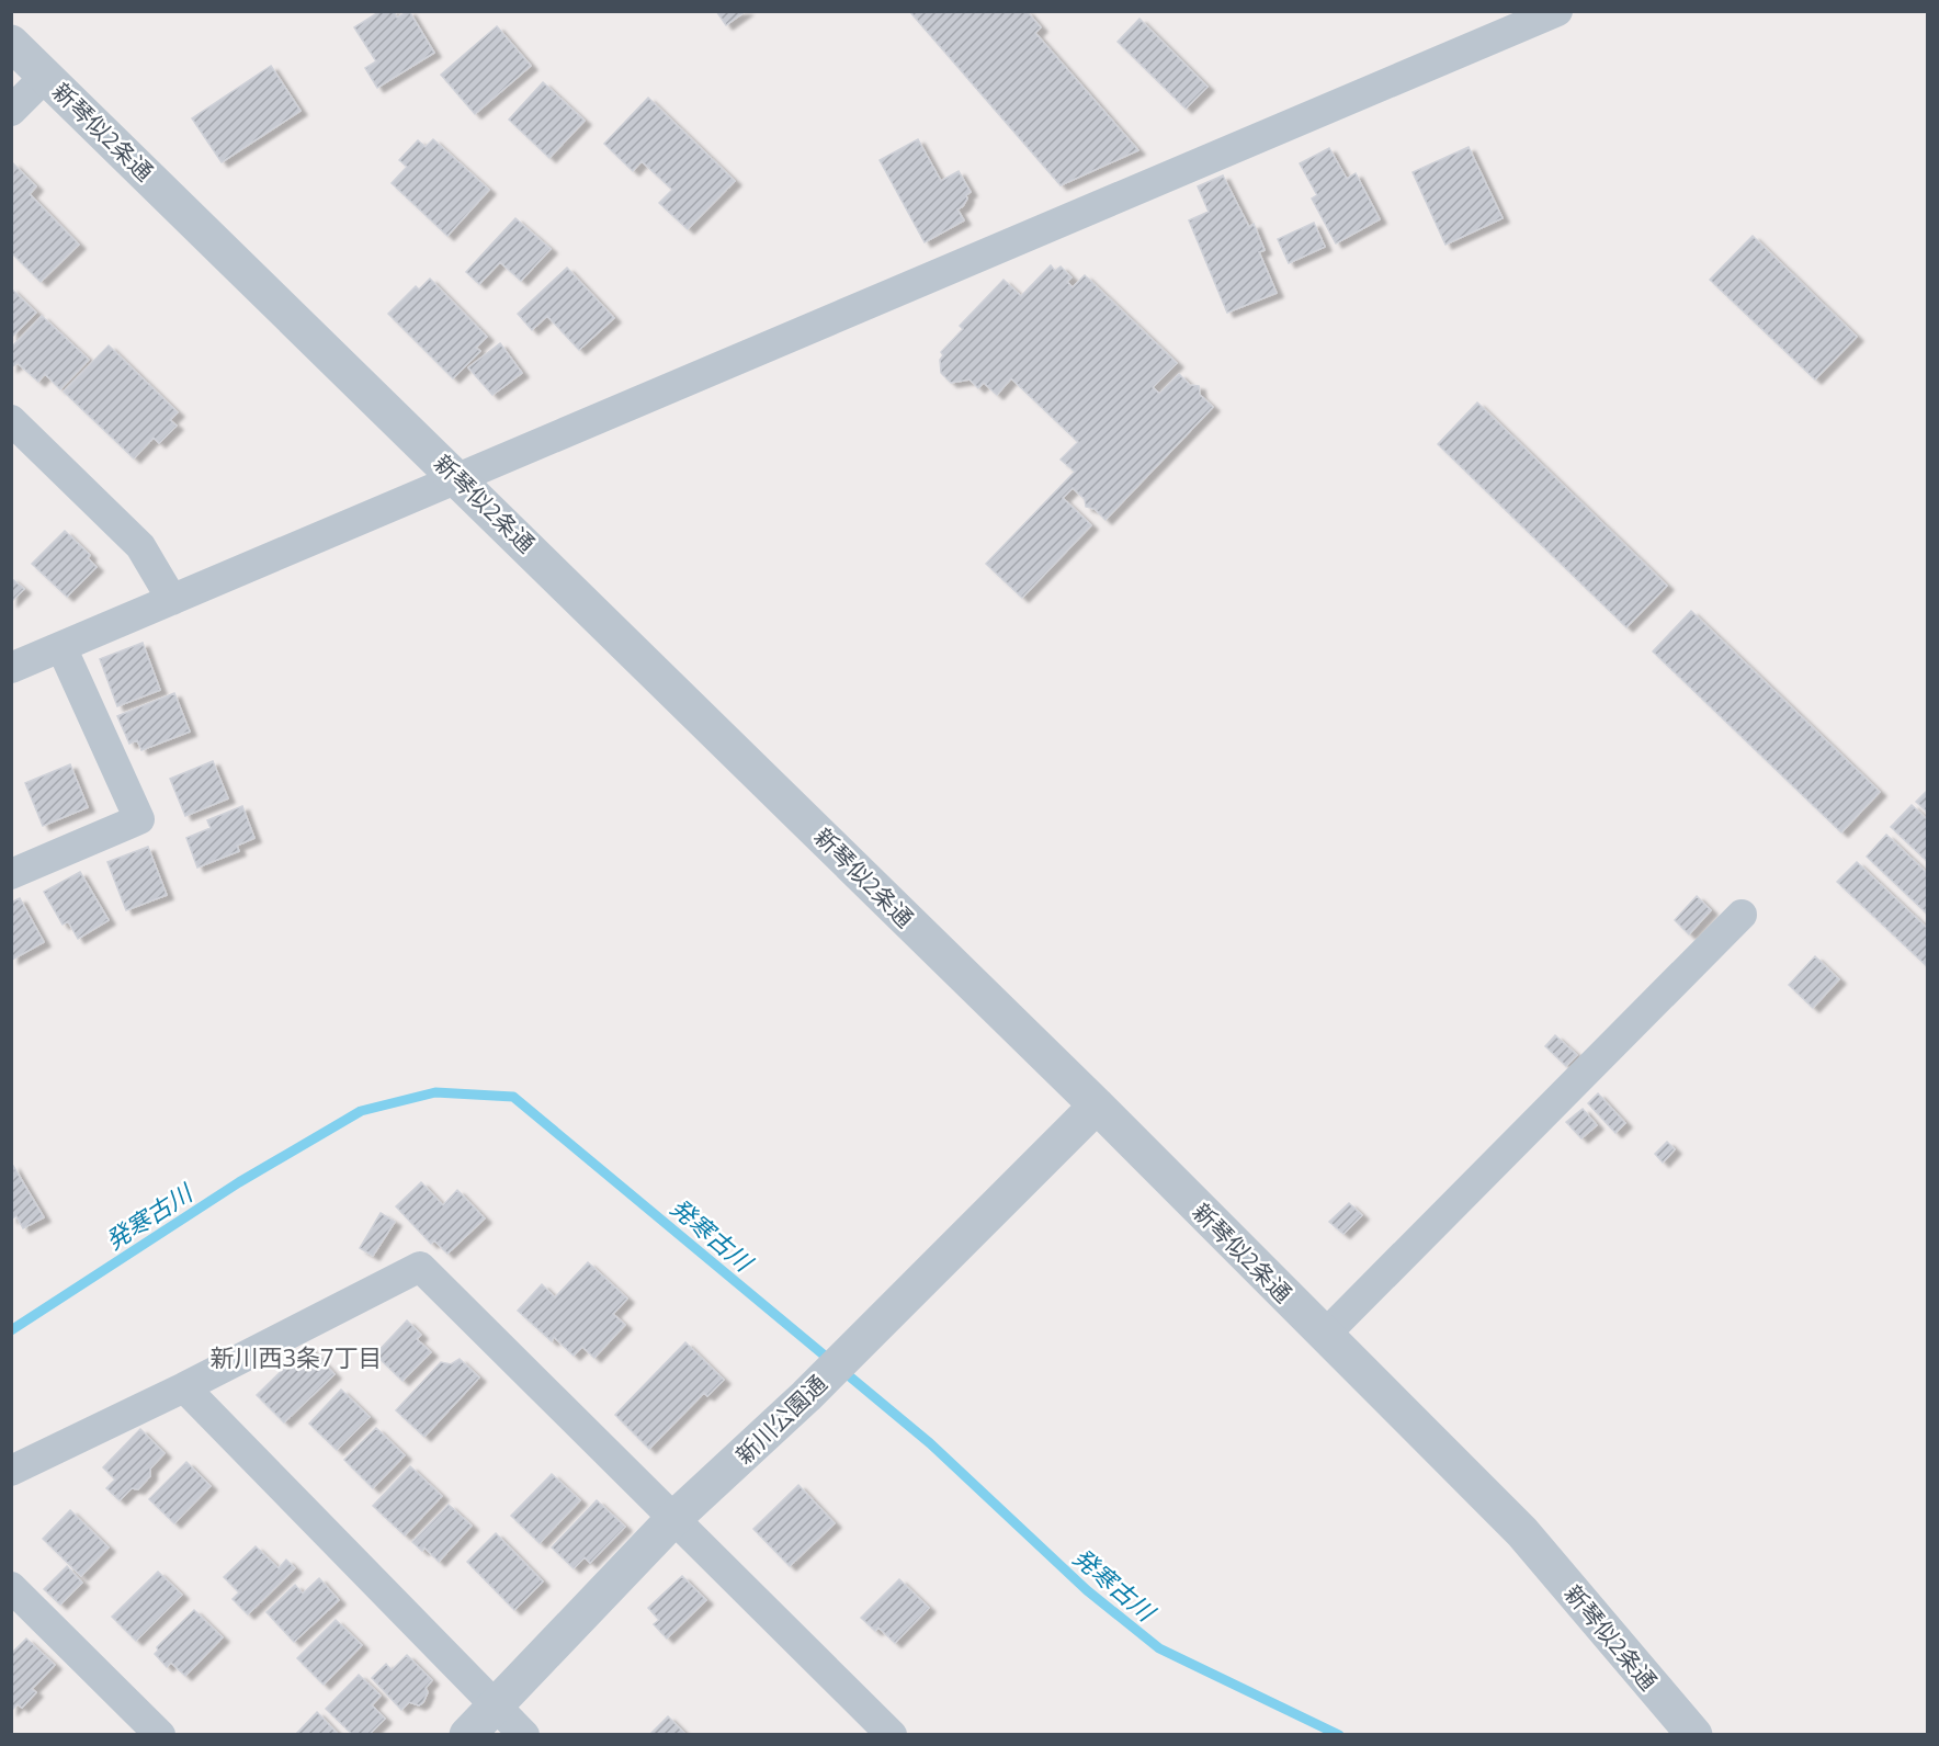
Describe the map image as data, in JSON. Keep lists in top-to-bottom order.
{
  "streets": {
    "street": ["新琴似2条通", "新川公園通"]
  },
  "crossings": [
    ["新琴似2条通", "新川公園通"]
  ],
  "districts": ["新川西3条7丁目"],
  "water": ["発寒古川"]
}
